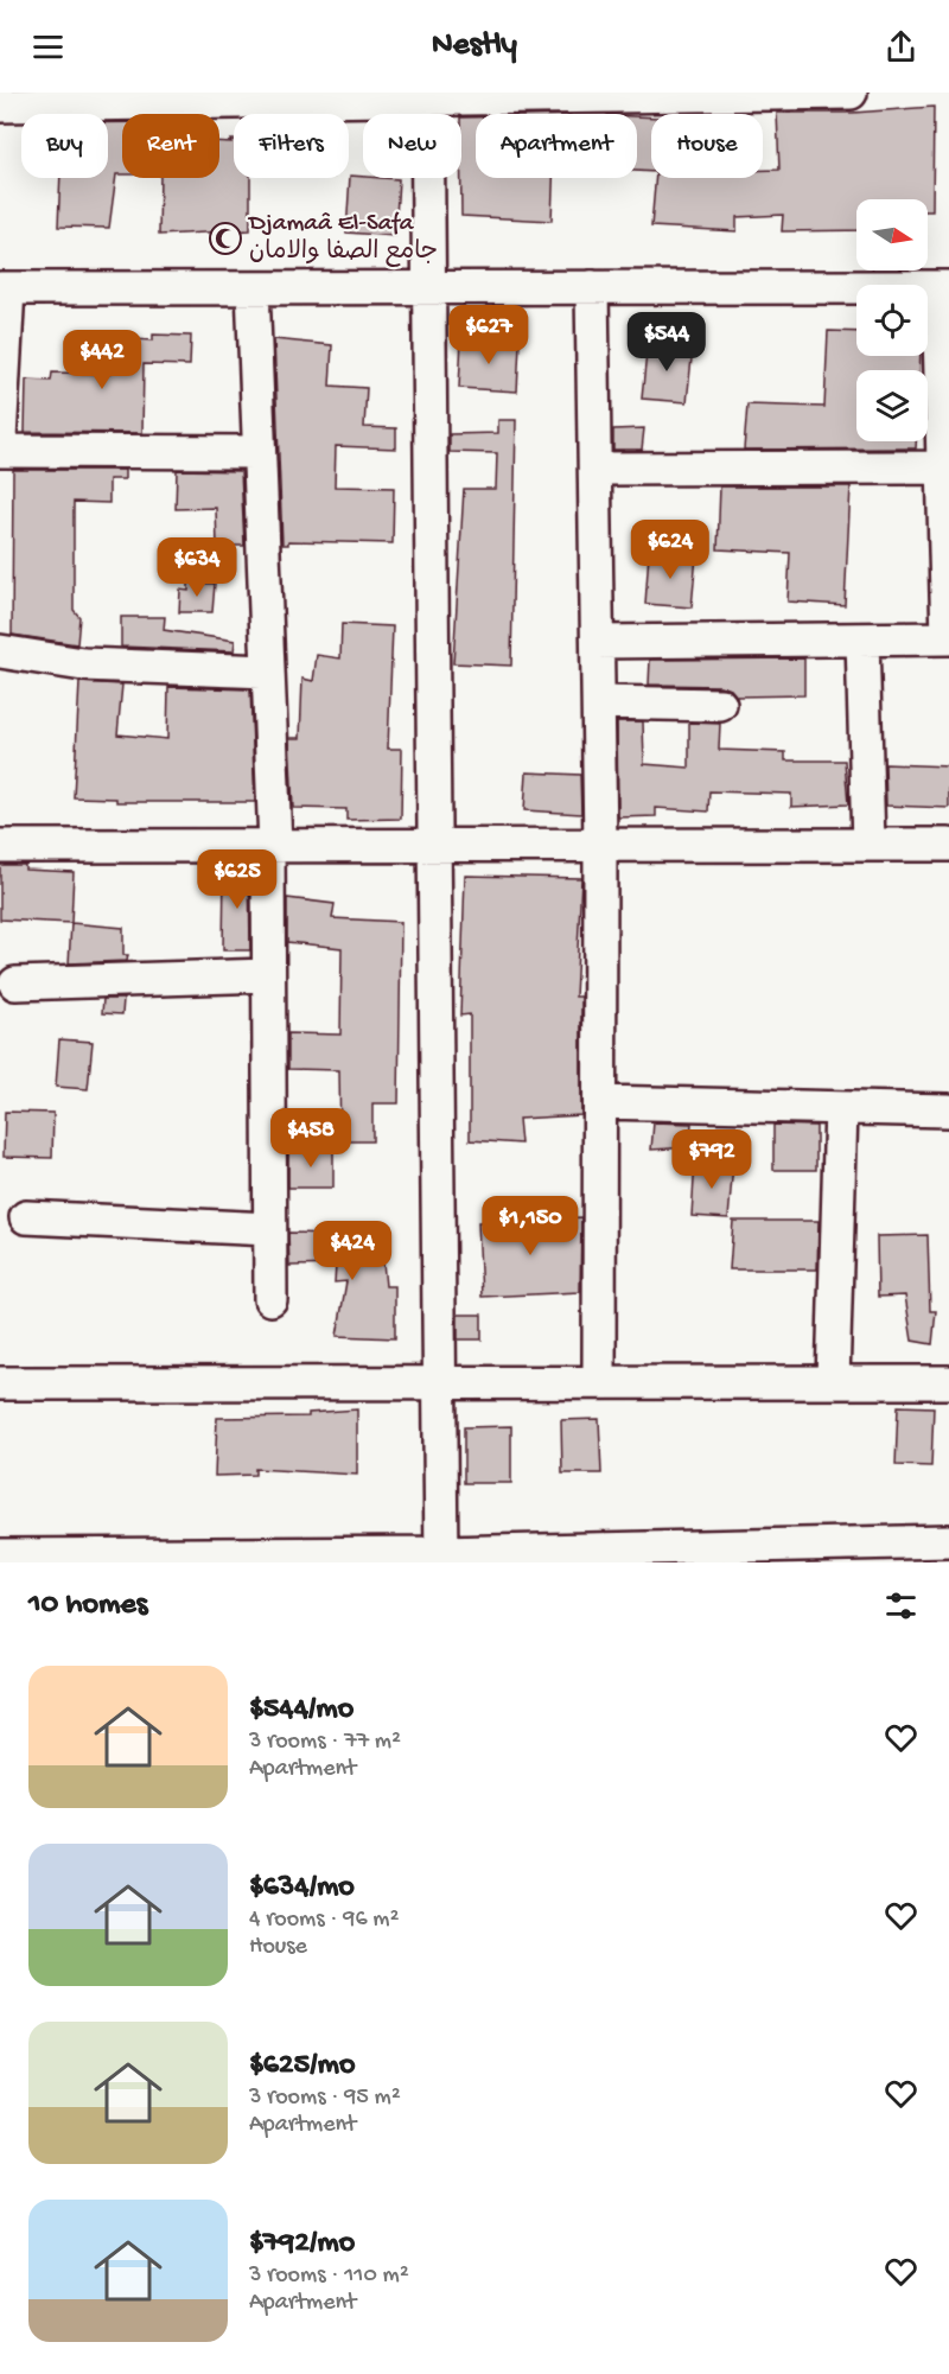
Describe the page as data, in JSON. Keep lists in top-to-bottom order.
{
  "places": {
    "mosque": ["Djamaâ El-Safa جامع الصفا والامان"]
  },
  "north": "right",
  "page": {
    "header": "Nestly",
    "chip": [
      "Buy",
      "Rent",
      "Filters",
      "New",
      "Apartment",
      "House"
    ],
    "price": [
      "$627",
      "$544",
      "$442",
      "$624",
      "$634",
      "$625",
      "$458",
      "$792",
      "$1,150",
      "$424"
    ],
    "heading": "10 homes",
    "list": [
      {
        "name": "$544/mo",
        "note": "3 rooms · 77 m² · Apartment"
      },
      {
        "name": "$634/mo",
        "note": "4 rooms · 96 m² · House"
      },
      {
        "name": "$625/mo",
        "note": "3 rooms · 95 m² · Apartment"
      },
      {
        "name": "$792/mo",
        "note": "3 rooms · 110 m² · Apartment"
      }
    ]
  }
}
